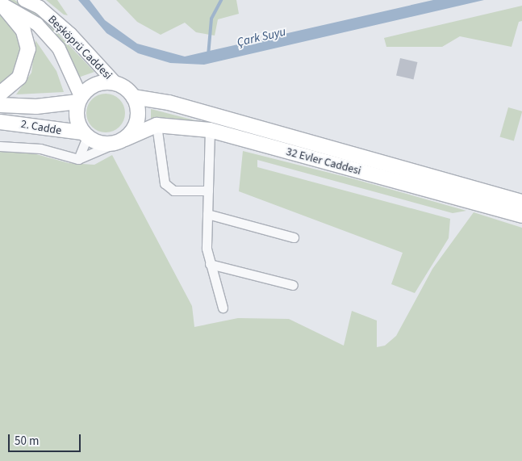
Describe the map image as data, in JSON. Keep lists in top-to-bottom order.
{
  "streets": {
    "main road": ["Beşköprü Caddesi", "2. Cadde", "32 Evler Caddesi"]
  },
  "crossings": [
    ["Beşköprü Caddesi", "2. Cadde"],
    ["Beşköprü Caddesi", "32 Evler Caddesi"],
    ["2. Cadde", "32 Evler Caddesi"]
  ],
  "water": ["Çark Suyu"],
  "scale_bar": "50 m"
}
